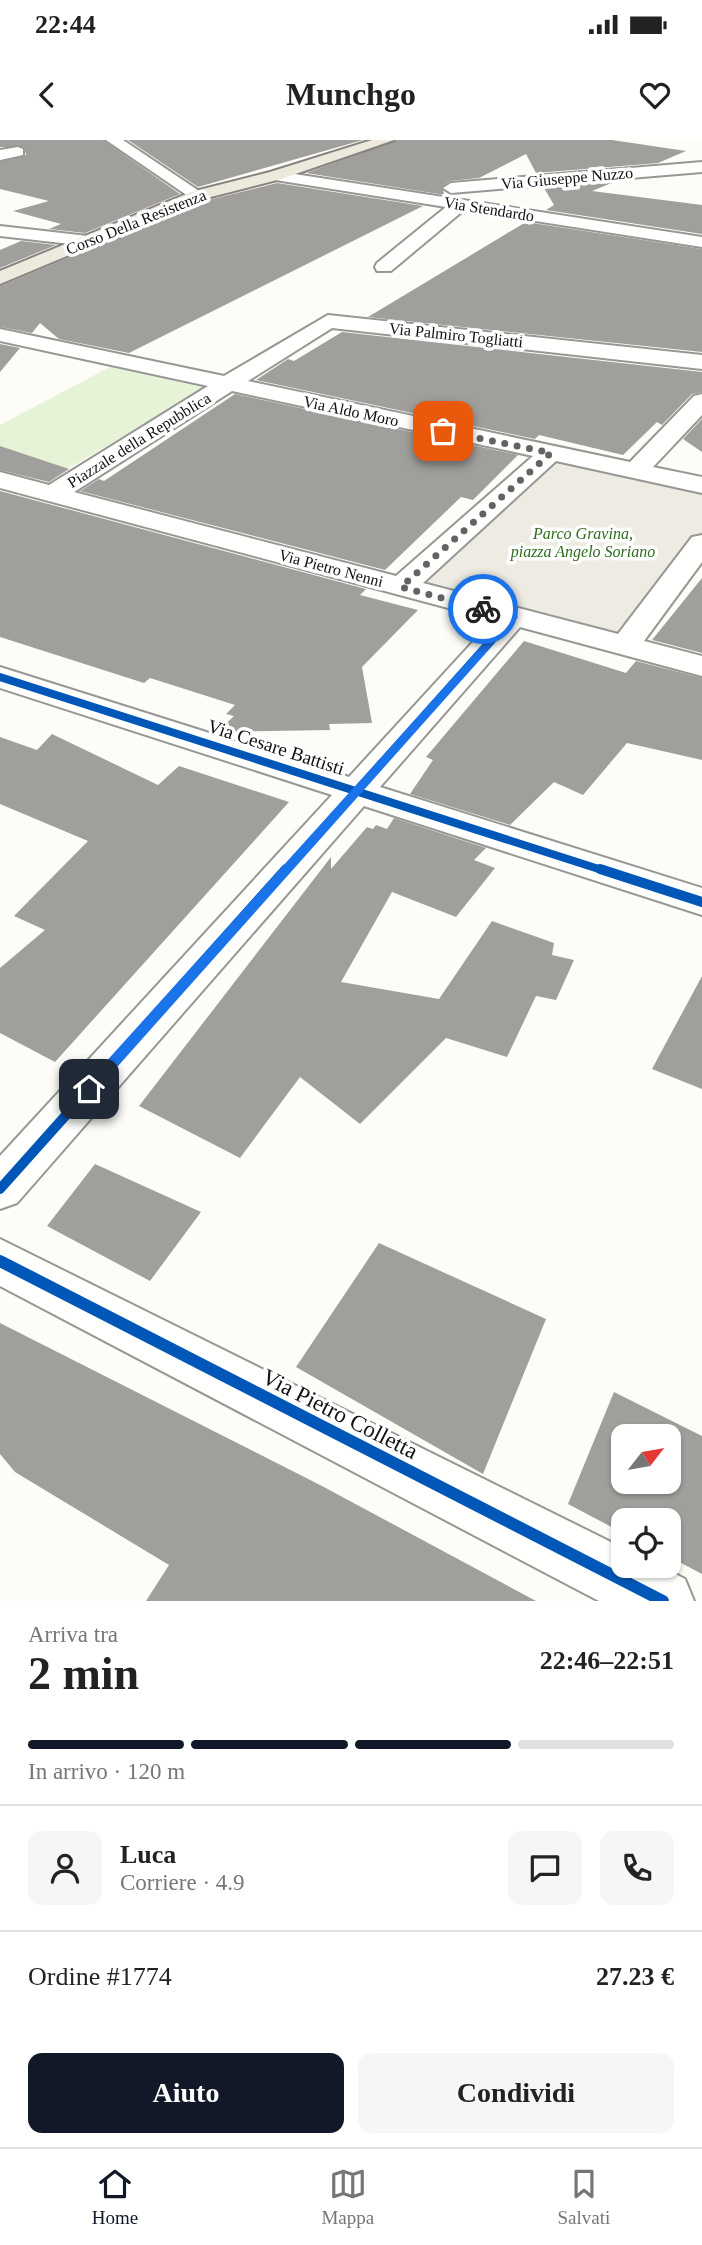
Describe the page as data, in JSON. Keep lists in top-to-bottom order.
{
  "streets": {
    "main road": ["Corso Della Resistenza"],
    "street": [
      "Via Giuseppe Nuzzo",
      "Via Stendardo",
      "Via Palmiro Togliatti",
      "Via Aldo Moro",
      "Piazzale della Repubblica",
      "Via Pietro Nenni",
      "Via Cesare Battisti",
      "Via Pietro Colletta"
    ]
  },
  "crossings": [
    ["Via Giuseppe Nuzzo", "Via Stendardo"],
    ["Via Stendardo", "Corso Della Resistenza"],
    ["Via Palmiro Togliatti", "Via Aldo Moro"],
    ["Via Palmiro Togliatti", "Piazzale della Repubblica"],
    ["Via Aldo Moro", "Piazzale della Repubblica"],
    ["Piazzale della Repubblica", "Via Pietro Nenni"]
  ],
  "parks": ["Parco Gravina, piazza Angelo Soriano"],
  "north": "top right",
  "page": {
    "status": "22:44",
    "header": "Munchgo",
    "heading": ["2 min", "Arriva tra", "22:46–22:51"],
    "panel": [
      "Luca",
      "Corriere · 4.9",
      "Ordine #1774",
      "27.23 €"
    ],
    "bar": "In arrivo · 120 m",
    "buttons": ["Aiuto", "Condividi"],
    "tabs": ["Home", "Mappa", "Salvati"]
  }
}
